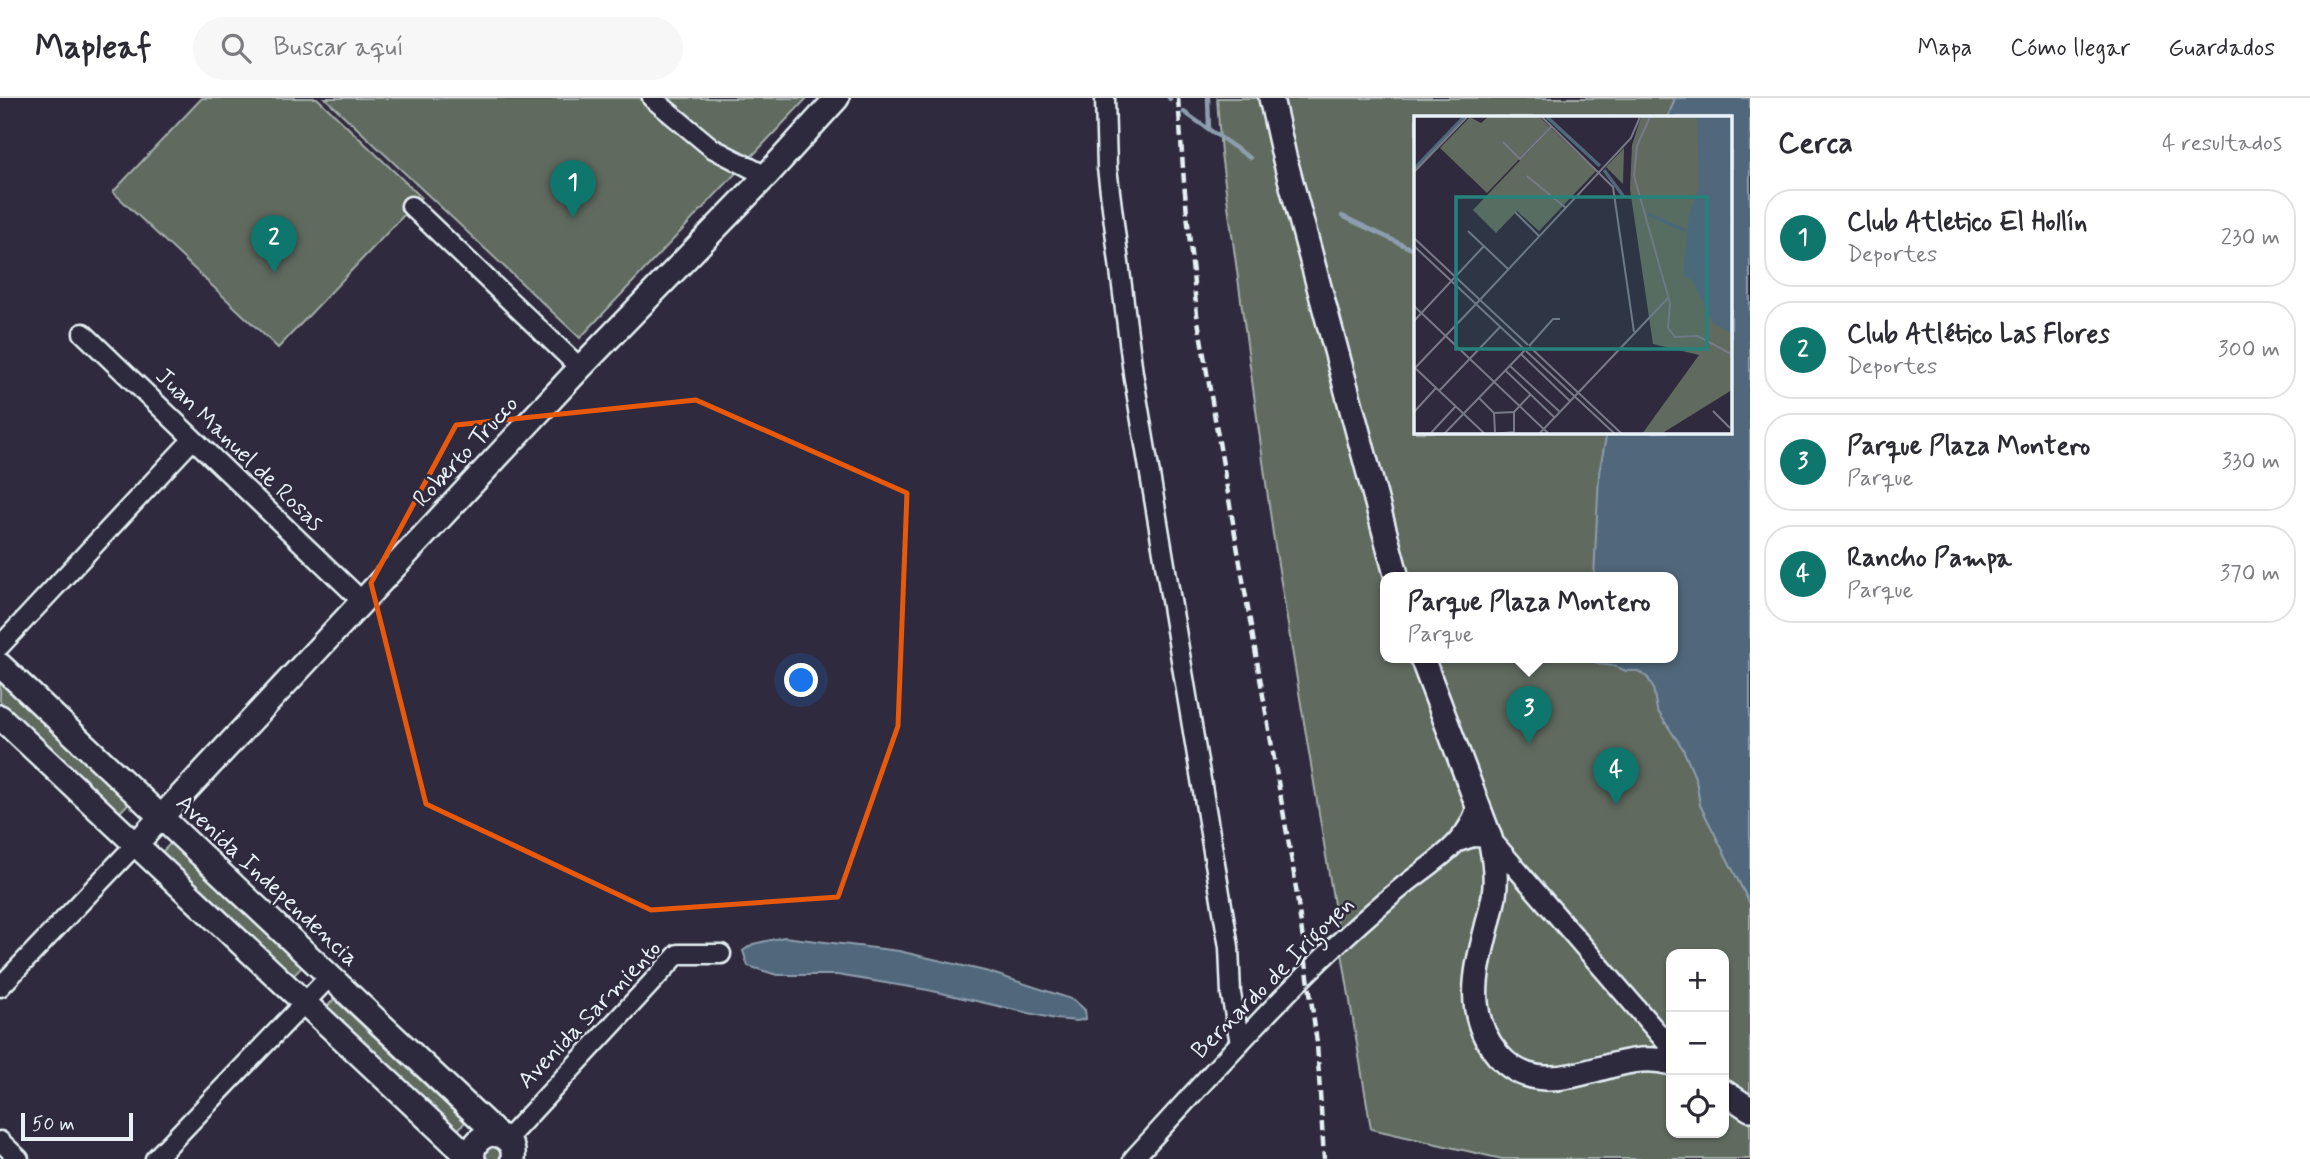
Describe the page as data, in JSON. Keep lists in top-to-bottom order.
{
  "streets": {
    "main road": ["Roberto Trucco", "Avenida Independencia"],
    "street": ["Juan Manuel de Rosas", "Bernardo de Irigoyen", "Avenida Sarmiento"]
  },
  "crossings": [
    ["Juan Manuel de Rosas", "Roberto Trucco"],
    ["Roberto Trucco", "Avenida Independencia"],
    ["Avenida Independencia", "Avenida Sarmiento"]
  ],
  "scale_bar": "50 m",
  "page": {
    "header": "Mapleaf",
    "search": "Buscar aquí",
    "nav": ["Mapa", "Cómo llegar", "Guardados"],
    "heading": ["Cerca", "4 resultados"],
    "pins": [
      "1",
      "2",
      "3",
      "4"
    ],
    "list": [
      {
        "mark": "1",
        "name": "Club Atletico El Hollín",
        "note": "Deportes",
        "value": "230 m"
      },
      {
        "mark": "2",
        "name": "Club Atlético Las Flores",
        "note": "Deportes",
        "value": "300 m"
      },
      {
        "mark": "3",
        "name": "Parque Plaza Montero",
        "note": "Parque",
        "value": "330 m"
      },
      {
        "mark": "4",
        "name": "Rancho Pampa",
        "note": "Parque",
        "value": "370 m"
      }
    ],
    "popup": ["Parque Plaza Montero", "Parque"],
    "map_buttons": ["+", "−"],
    "scale": "50 m"
  }
}
